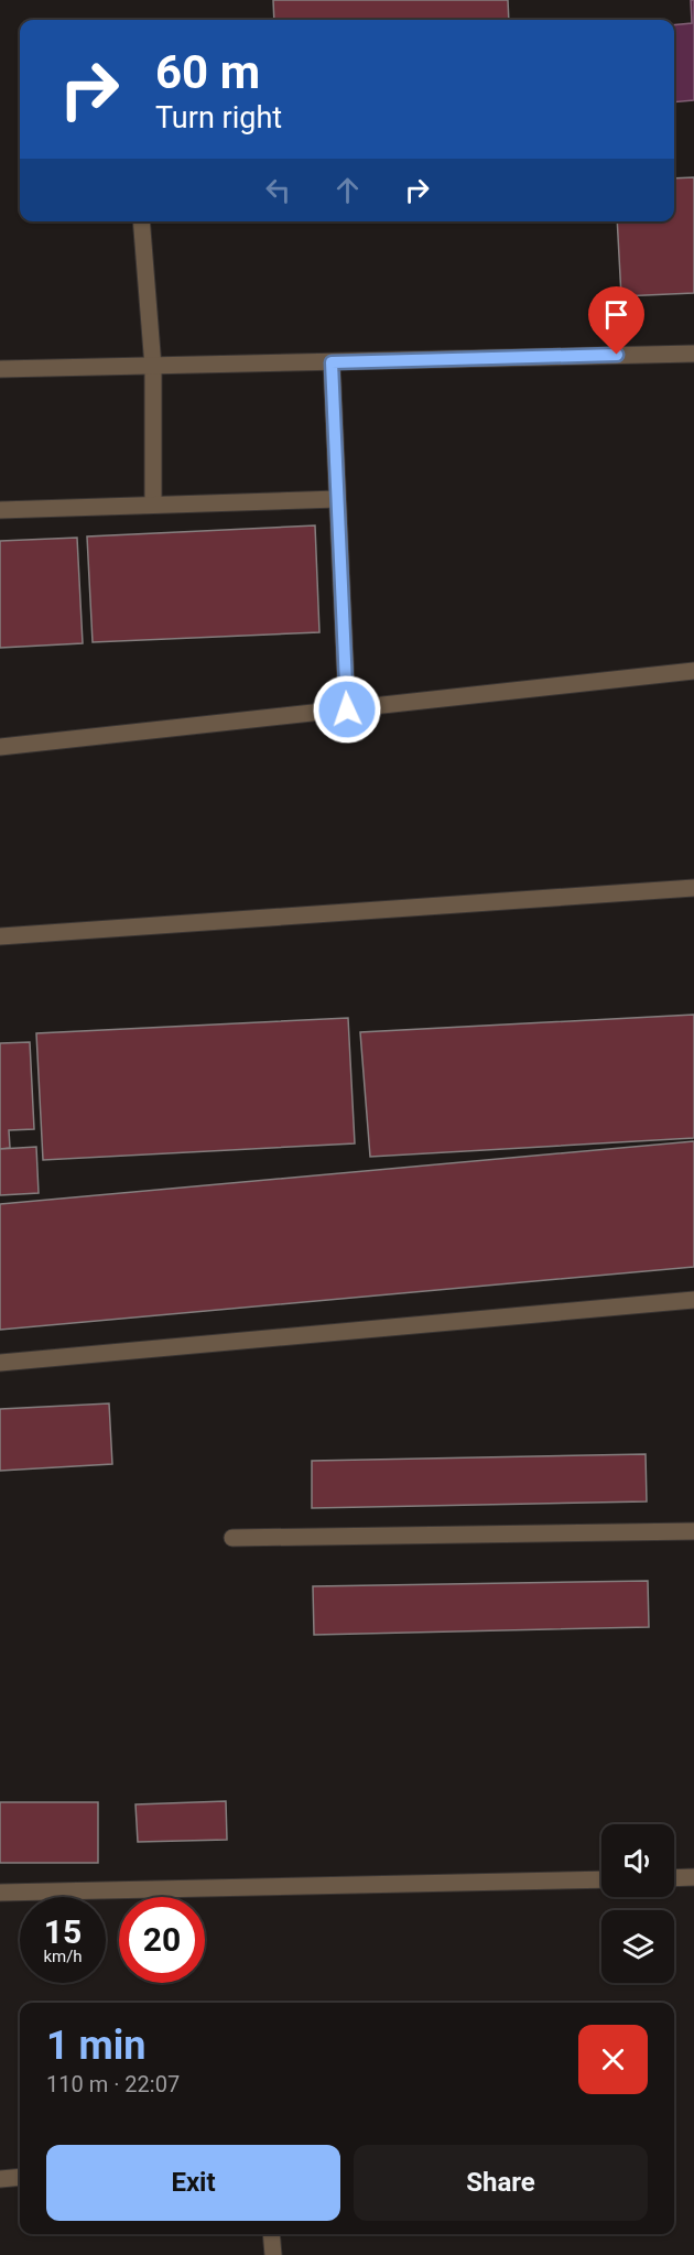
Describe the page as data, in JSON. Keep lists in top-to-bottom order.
{
  "page": {
    "turn": ["60 m", "Turn right"],
    "speed": "15 km/h",
    "limit": "20",
    "heading": ["1 min", "110 m · 22:07"],
    "buttons": ["Exit", "Share"]
  }
}
